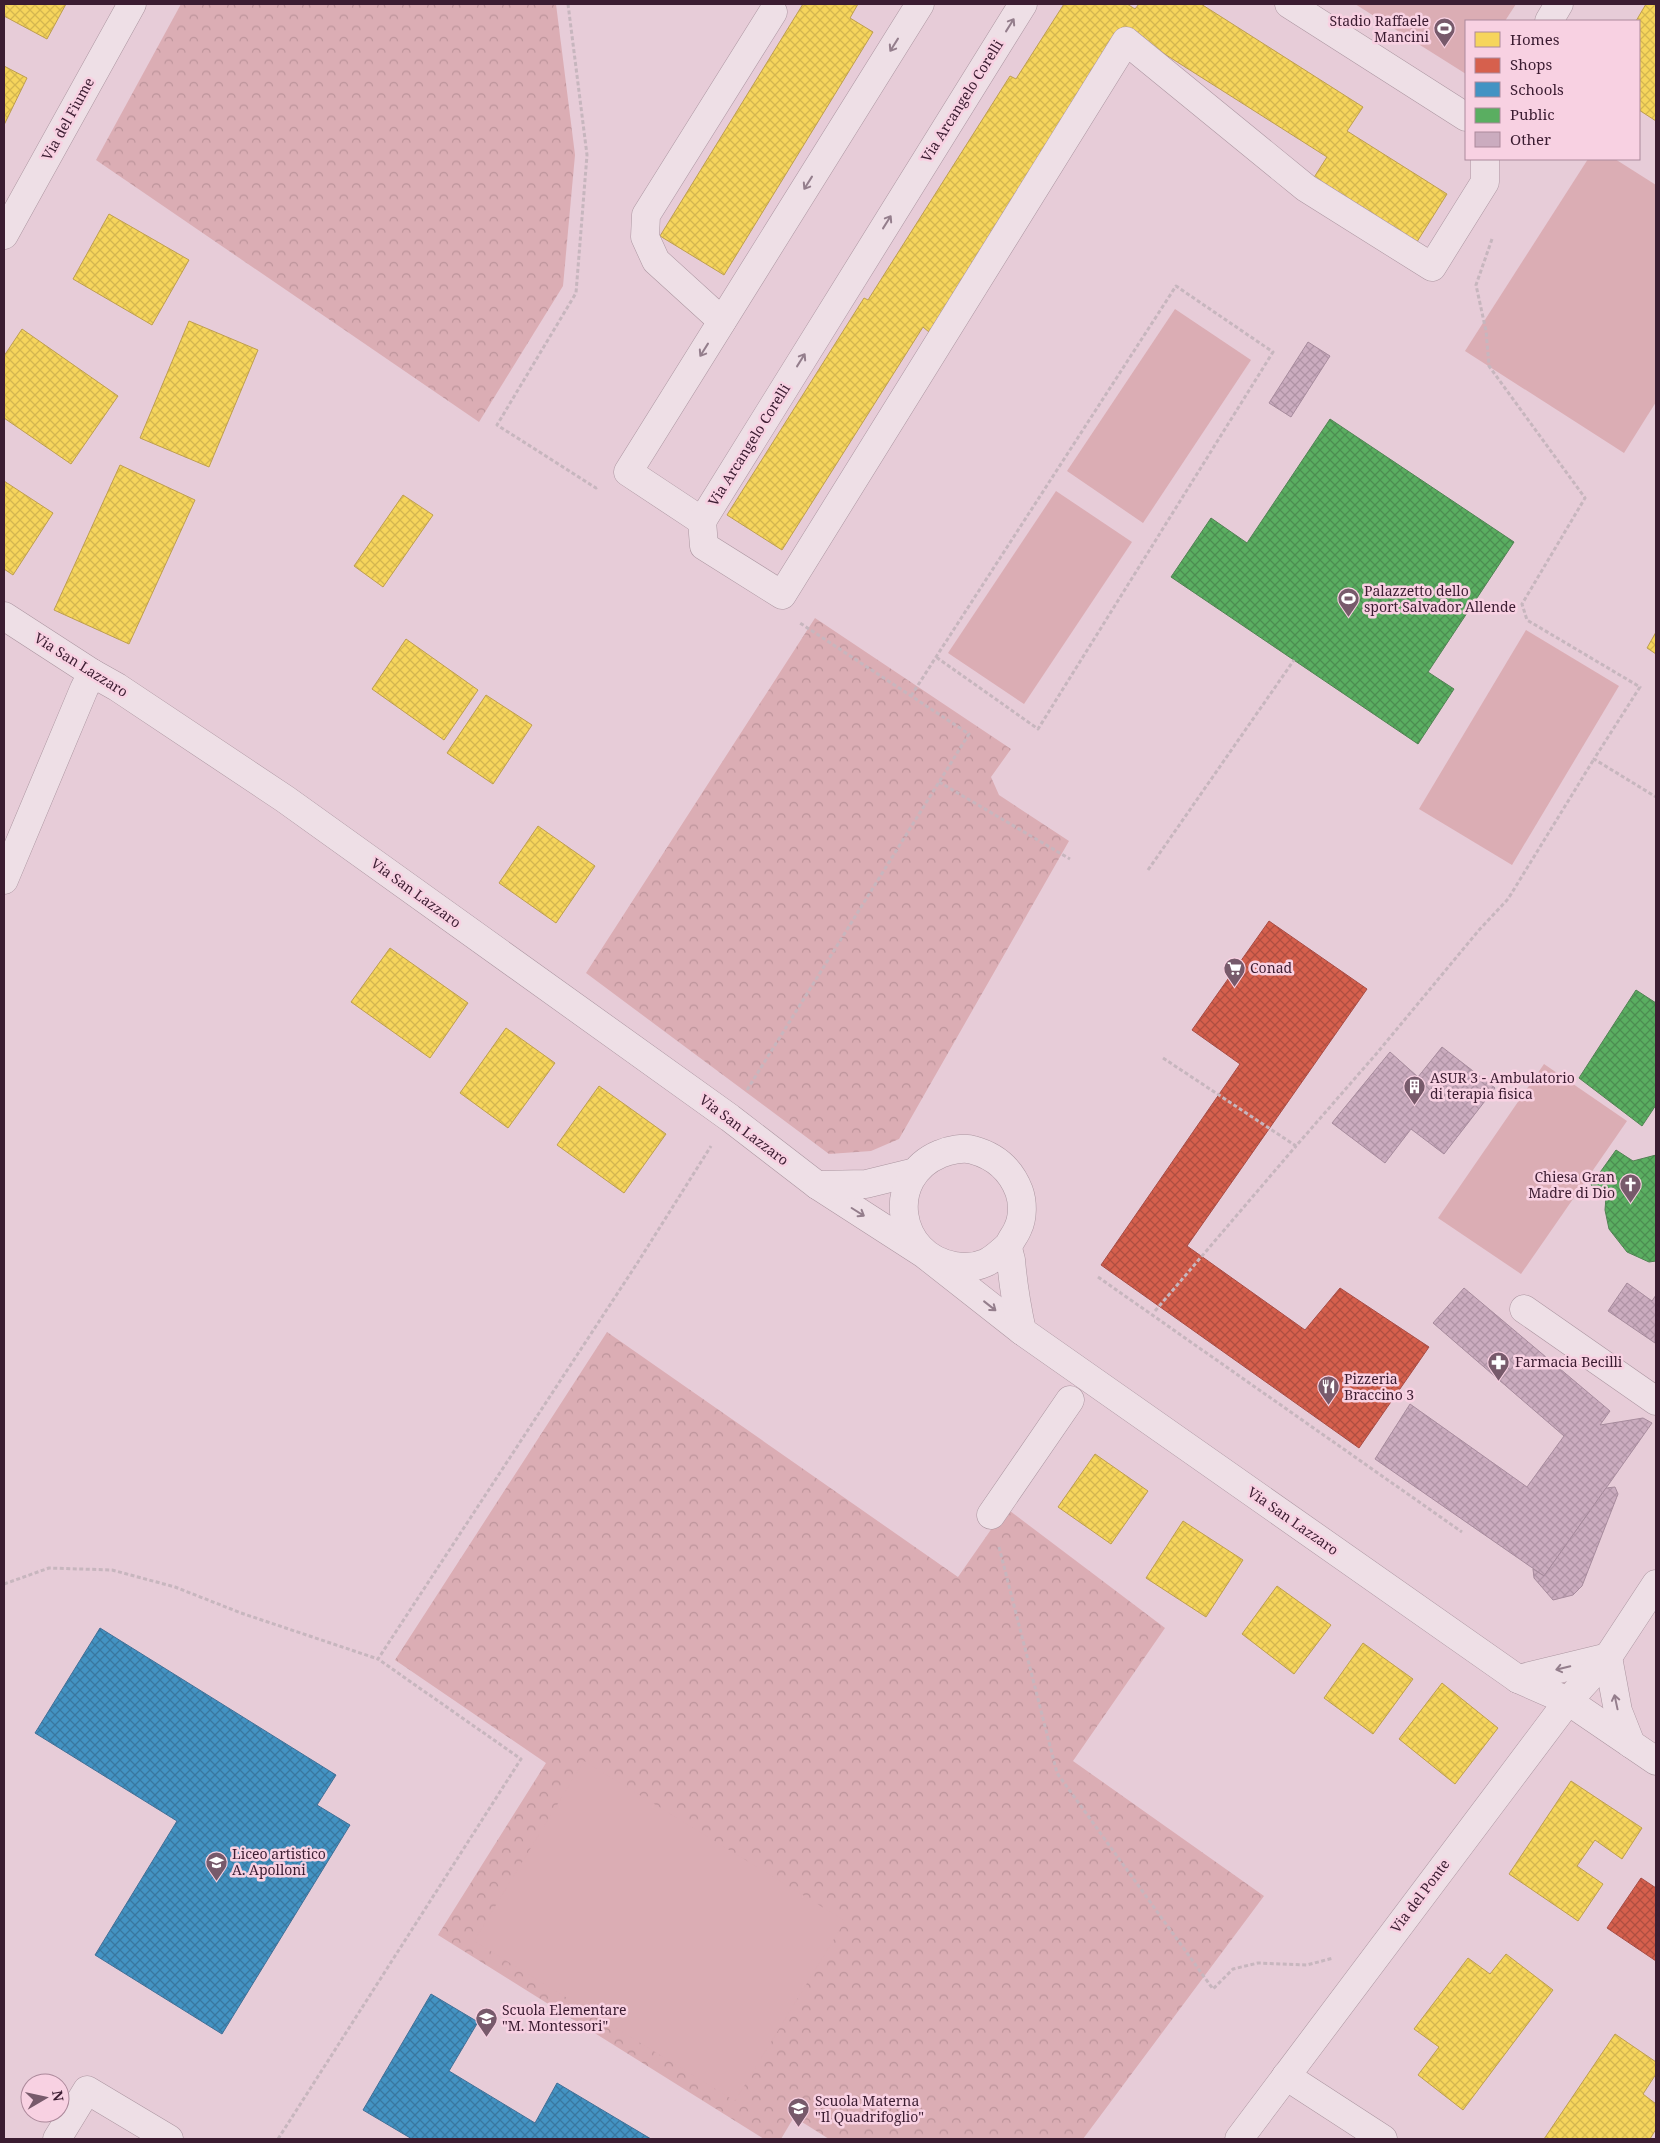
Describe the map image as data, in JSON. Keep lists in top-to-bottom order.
{
  "streets": {
    "street": [
      "Via Arcangelo Corelli",
      "Via del Fiume",
      "Via San Lazzaro",
      "Via del Ponte"
    ]
  },
  "crossings": [
    ["Via San Lazzaro", "Via del Ponte"]
  ],
  "places": {
    "sports": ["Stadio Raffaele Mancini", "Palazzetto dello sport Salvador Allende"],
    "supermarket": ["Conad"],
    "building": ["ASUR 3 - Ambulatorio di terapia fisica"],
    "church": ["Chiesa Gran Madre di Dio"],
    "pharmacy": ["Farmacia Becilli"],
    "restaurant": ["Pizzeria Braccino 3"],
    "school or university": ["Liceo artistico A. Apolloni", "Scuola Elementare \"M. Montessori\"", "Scuola Materna \"Il Quadrifoglio\""]
  },
  "legend": [
    "Homes",
    "Shops",
    "Schools",
    "Public",
    "Other"
  ],
  "north": "right"
}
